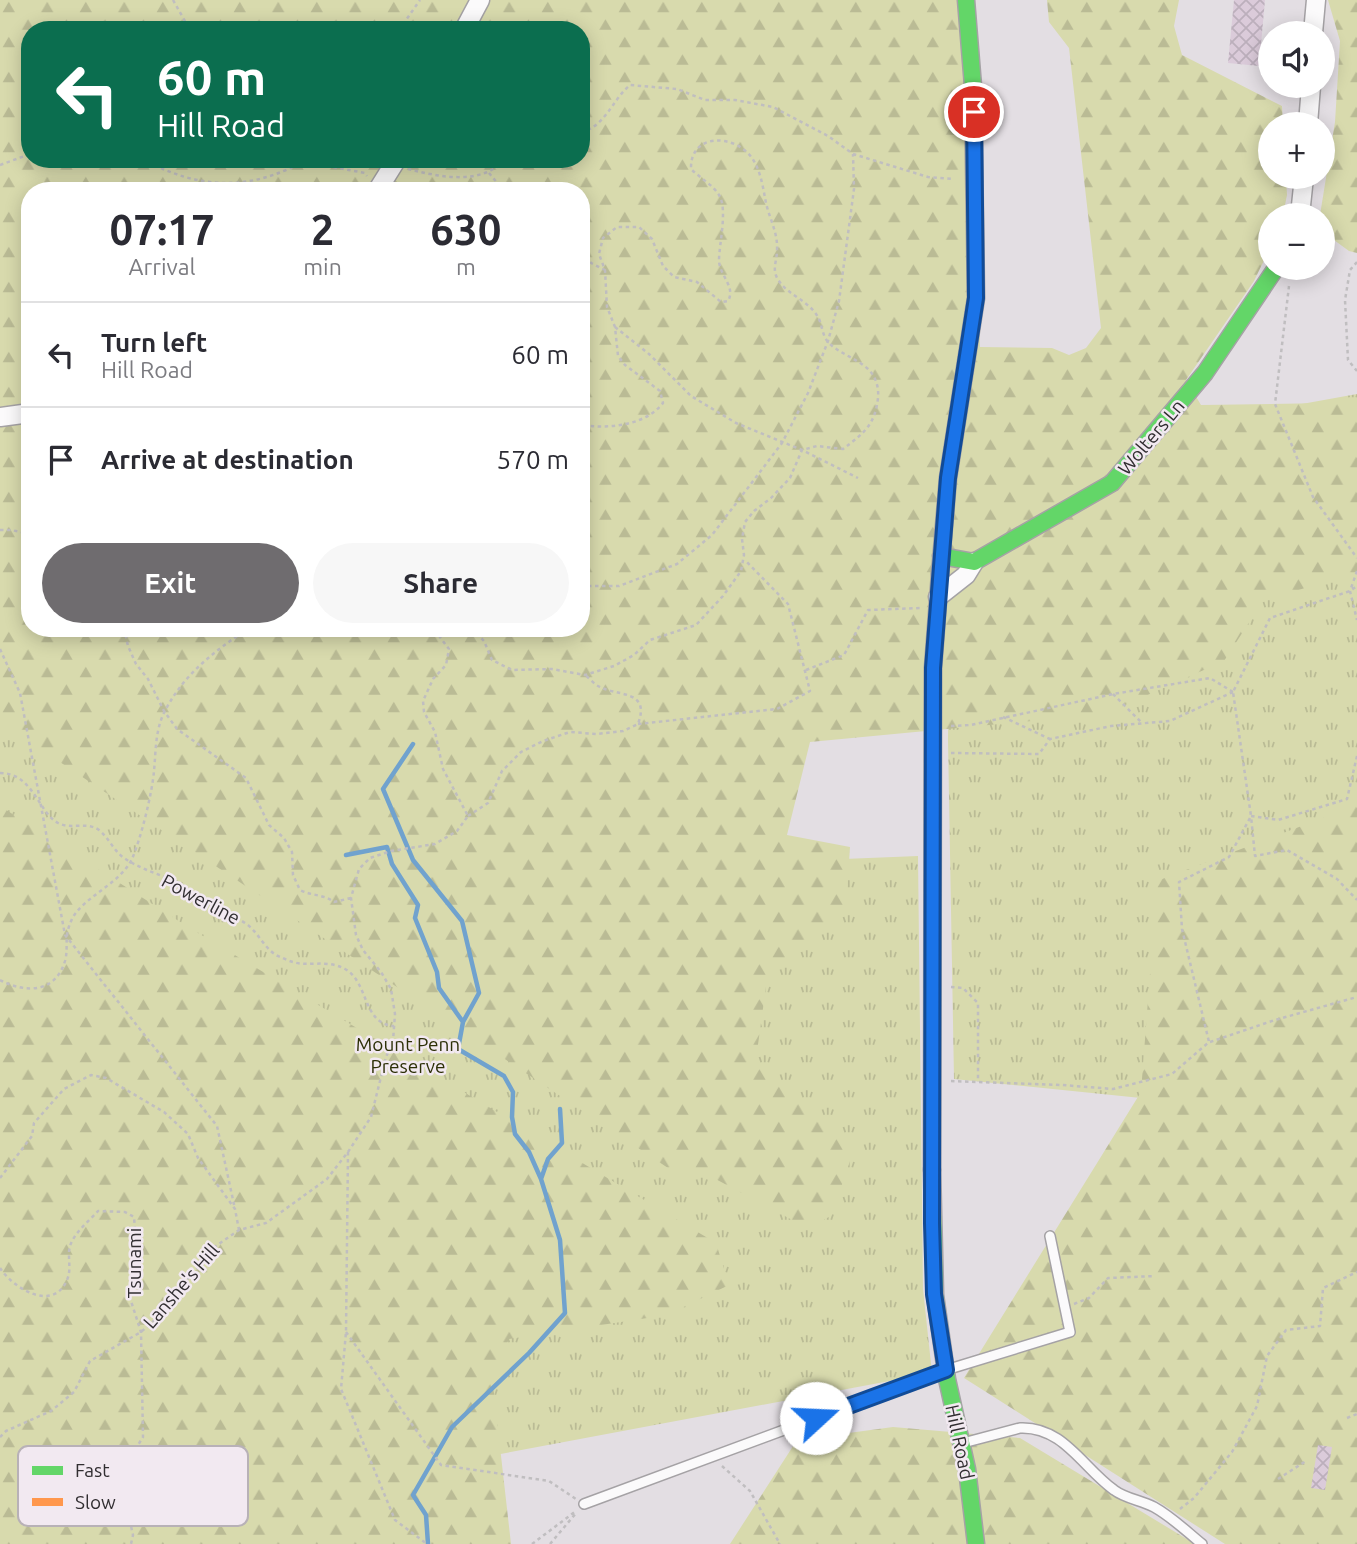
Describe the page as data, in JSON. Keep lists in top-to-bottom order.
{
  "streets": {
    "street": ["Wolters Ln", "Hill Road"],
    "path": ["Powerline", "Tsunami", "Lanshe's Hill"]
  },
  "crossings": [
    ["Powerline", "Lanshe's Hill"],
    ["Tsunami", "Lanshe's Hill"]
  ],
  "parks": ["Mount Penn Preserve"],
  "legend": ["Fast", "Slow"],
  "page": {
    "map_buttons": ["+", "−"],
    "turn": ["60 m", "Hill Road"],
    "eta": [
      "07:17",
      "Arrival",
      "2",
      "min",
      "630",
      "m"
    ],
    "list": [
      {
        "name": "Turn left",
        "note": "Hill Road",
        "value": "60 m"
      },
      {
        "name": "Arrive at destination",
        "value": "570 m"
      }
    ],
    "buttons": ["Exit", "Share"]
  }
}
